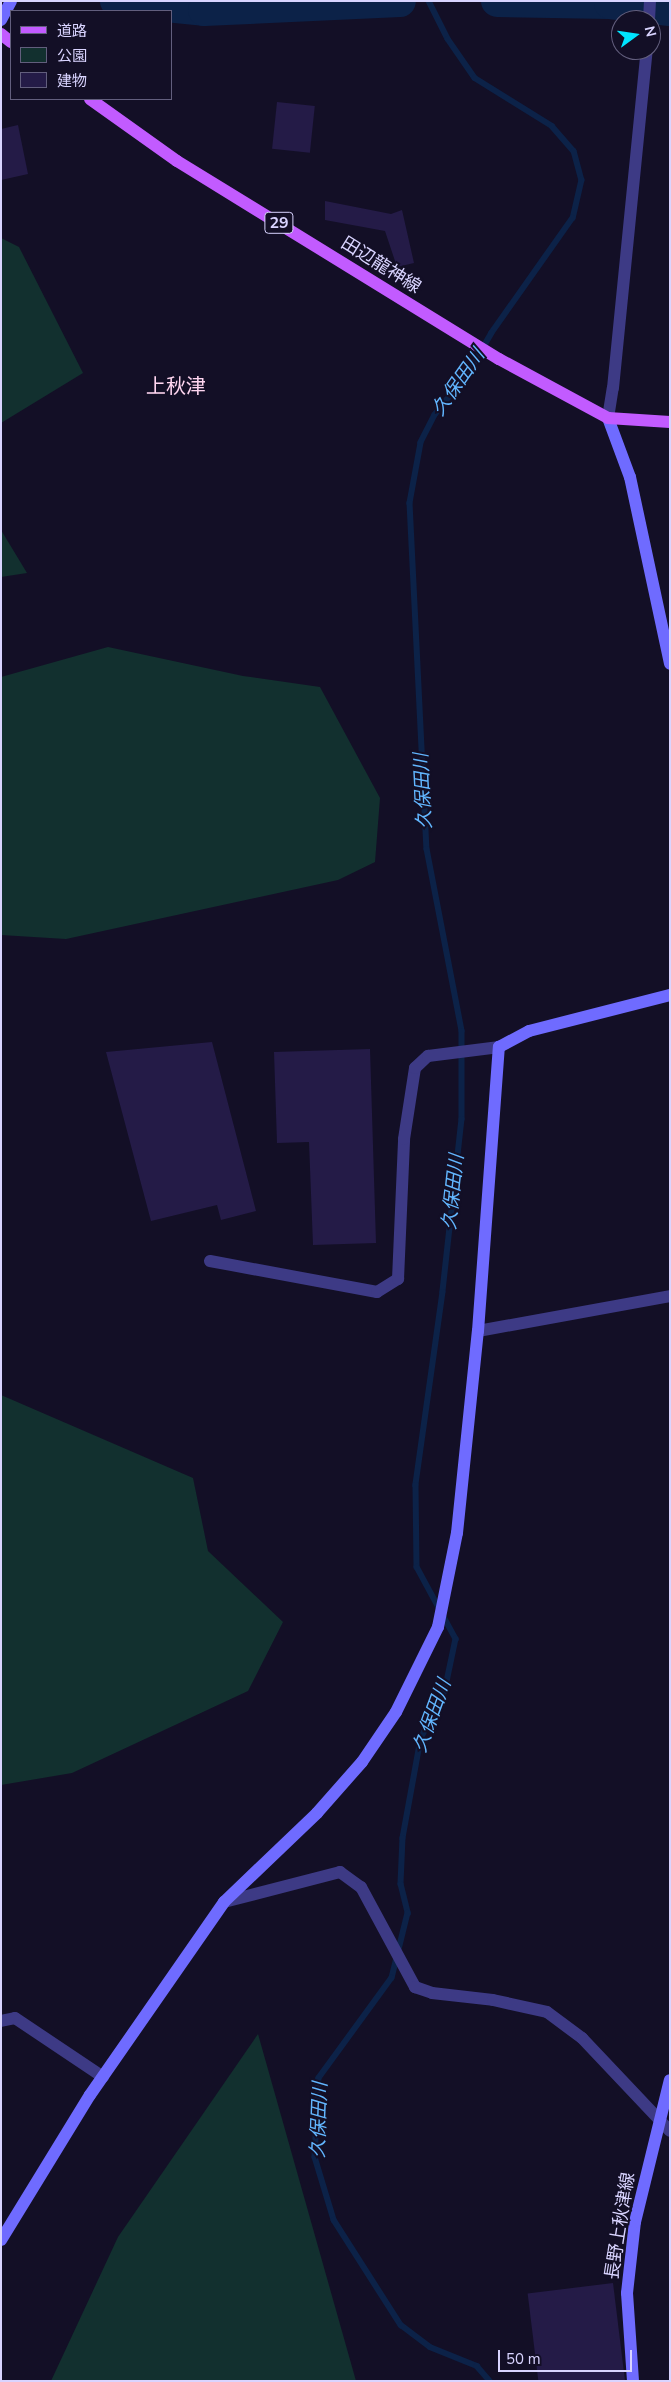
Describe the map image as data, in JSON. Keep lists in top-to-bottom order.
{
  "streets": {
    "main road": ["29", "田辺龍神線"],
    "street": ["長野上秋津線"]
  },
  "districts": ["上秋津"],
  "water": ["久保田川"],
  "legend": ["道路", "公園", "建物"],
  "scale_bar": "50 m",
  "north": "right"
}
